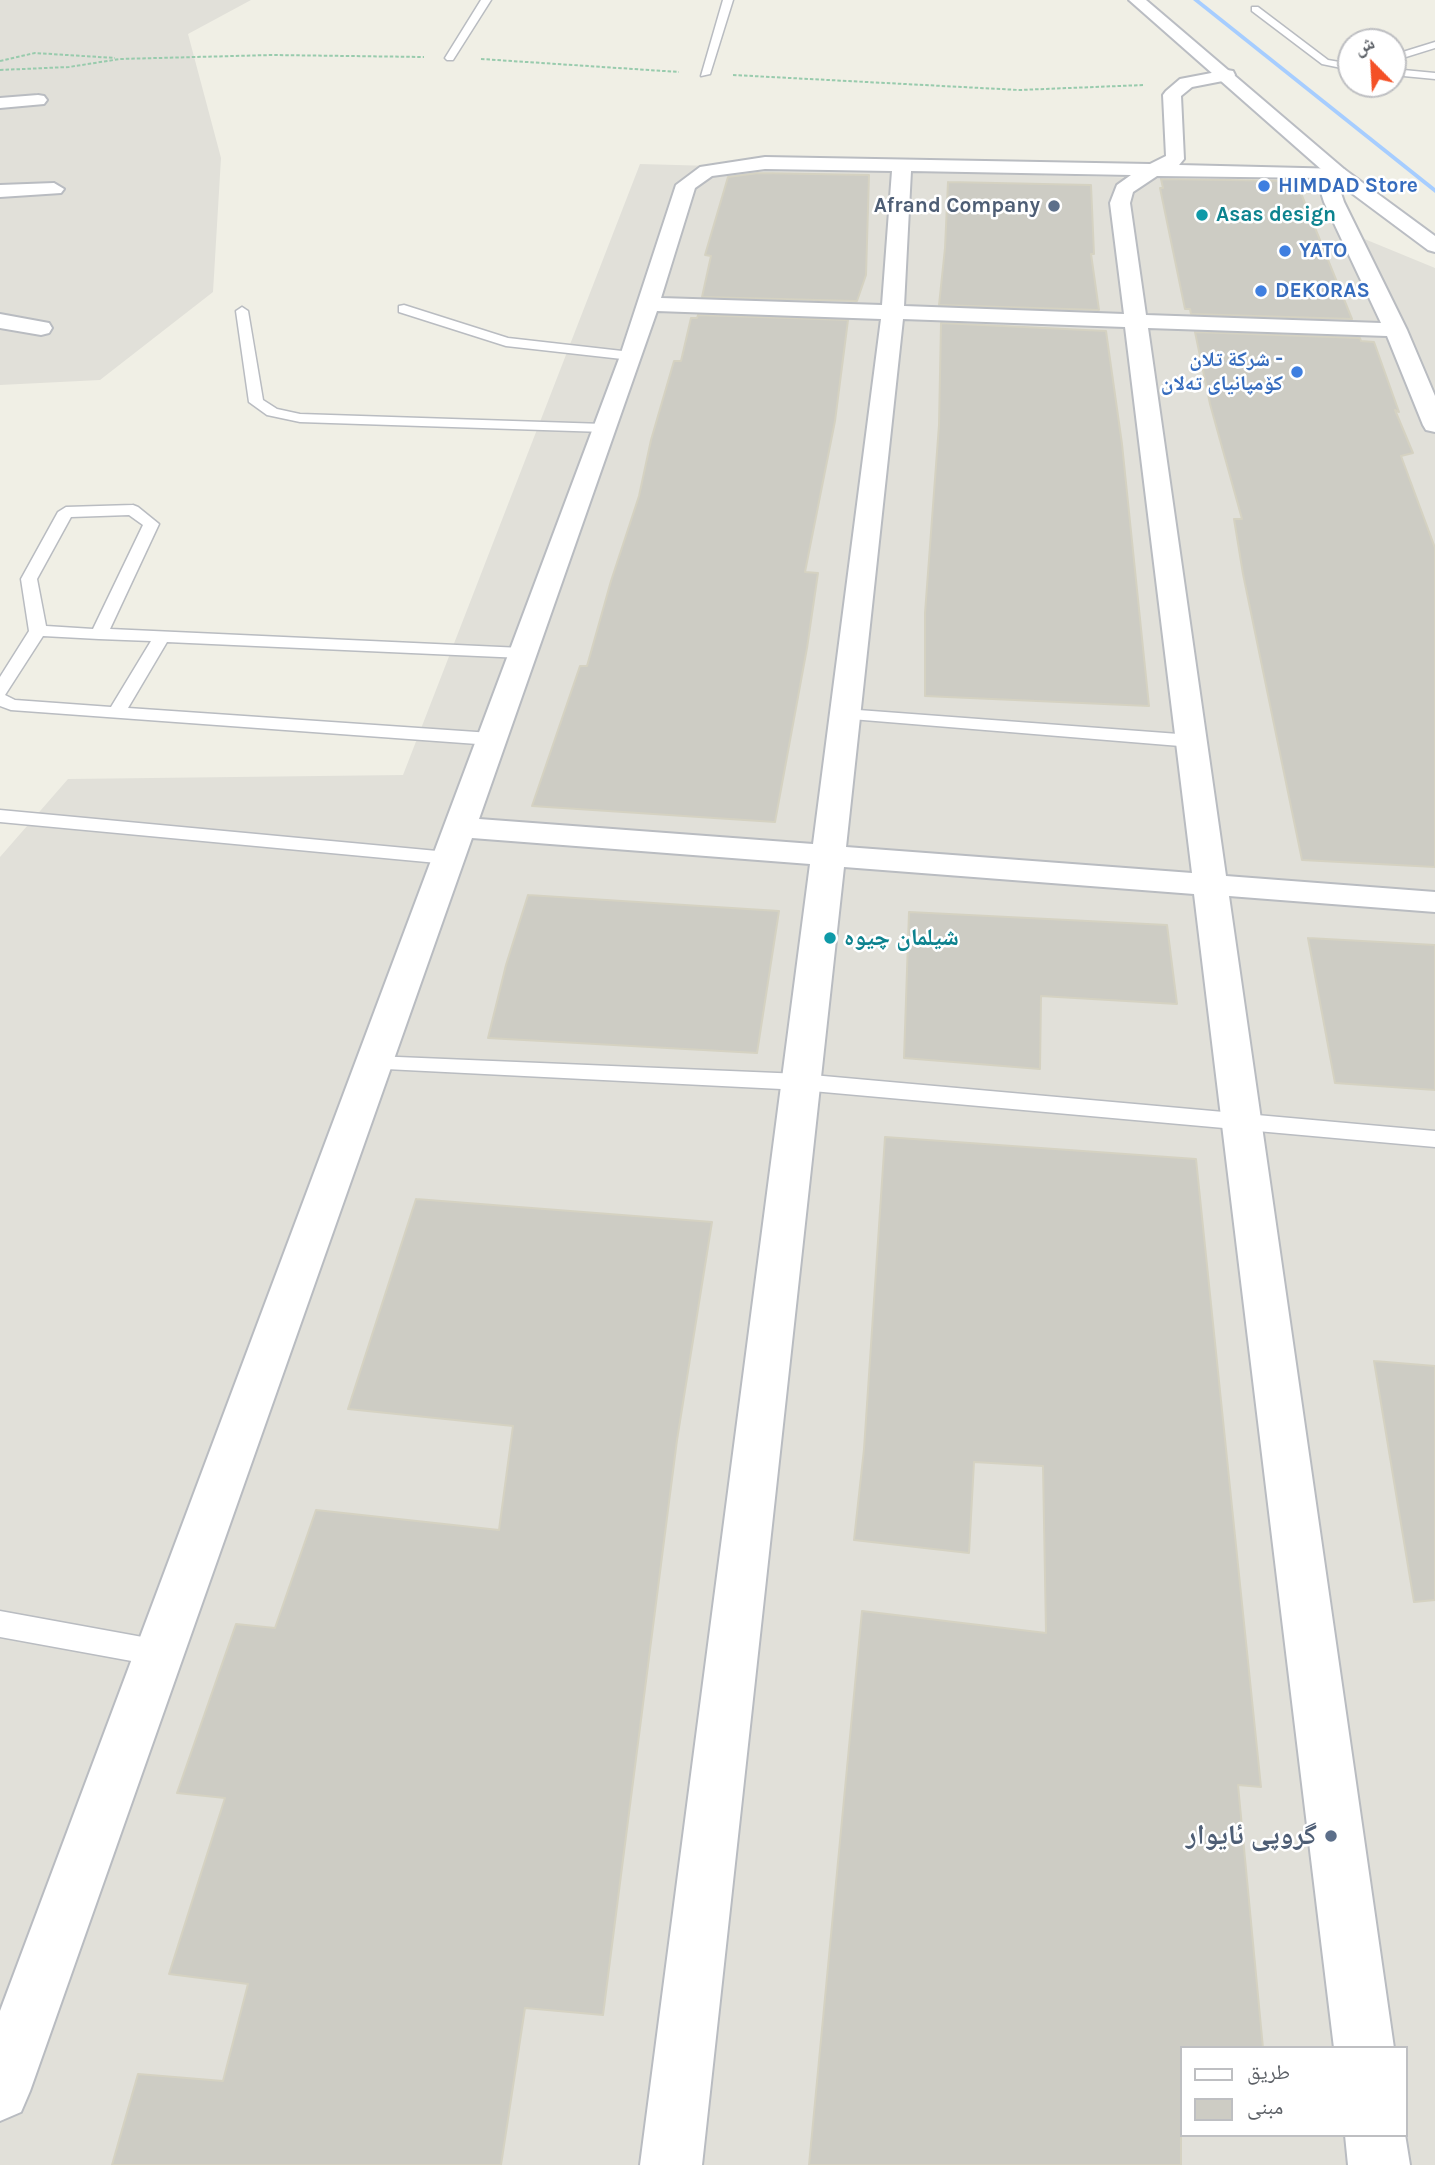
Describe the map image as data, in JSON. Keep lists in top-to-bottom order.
{
  "places": [
    "HIMDAD Store",
    "Afrand Company",
    "Asas design",
    "YATO",
    "DEKORAS",
    "شركة تلان - کۆمپانیای تەلان",
    "شيلمان چیوه",
    "گروپى ئايوار"
  ],
  "legend": ["طريق", "مبنى"],
  "north": "top left"
}
